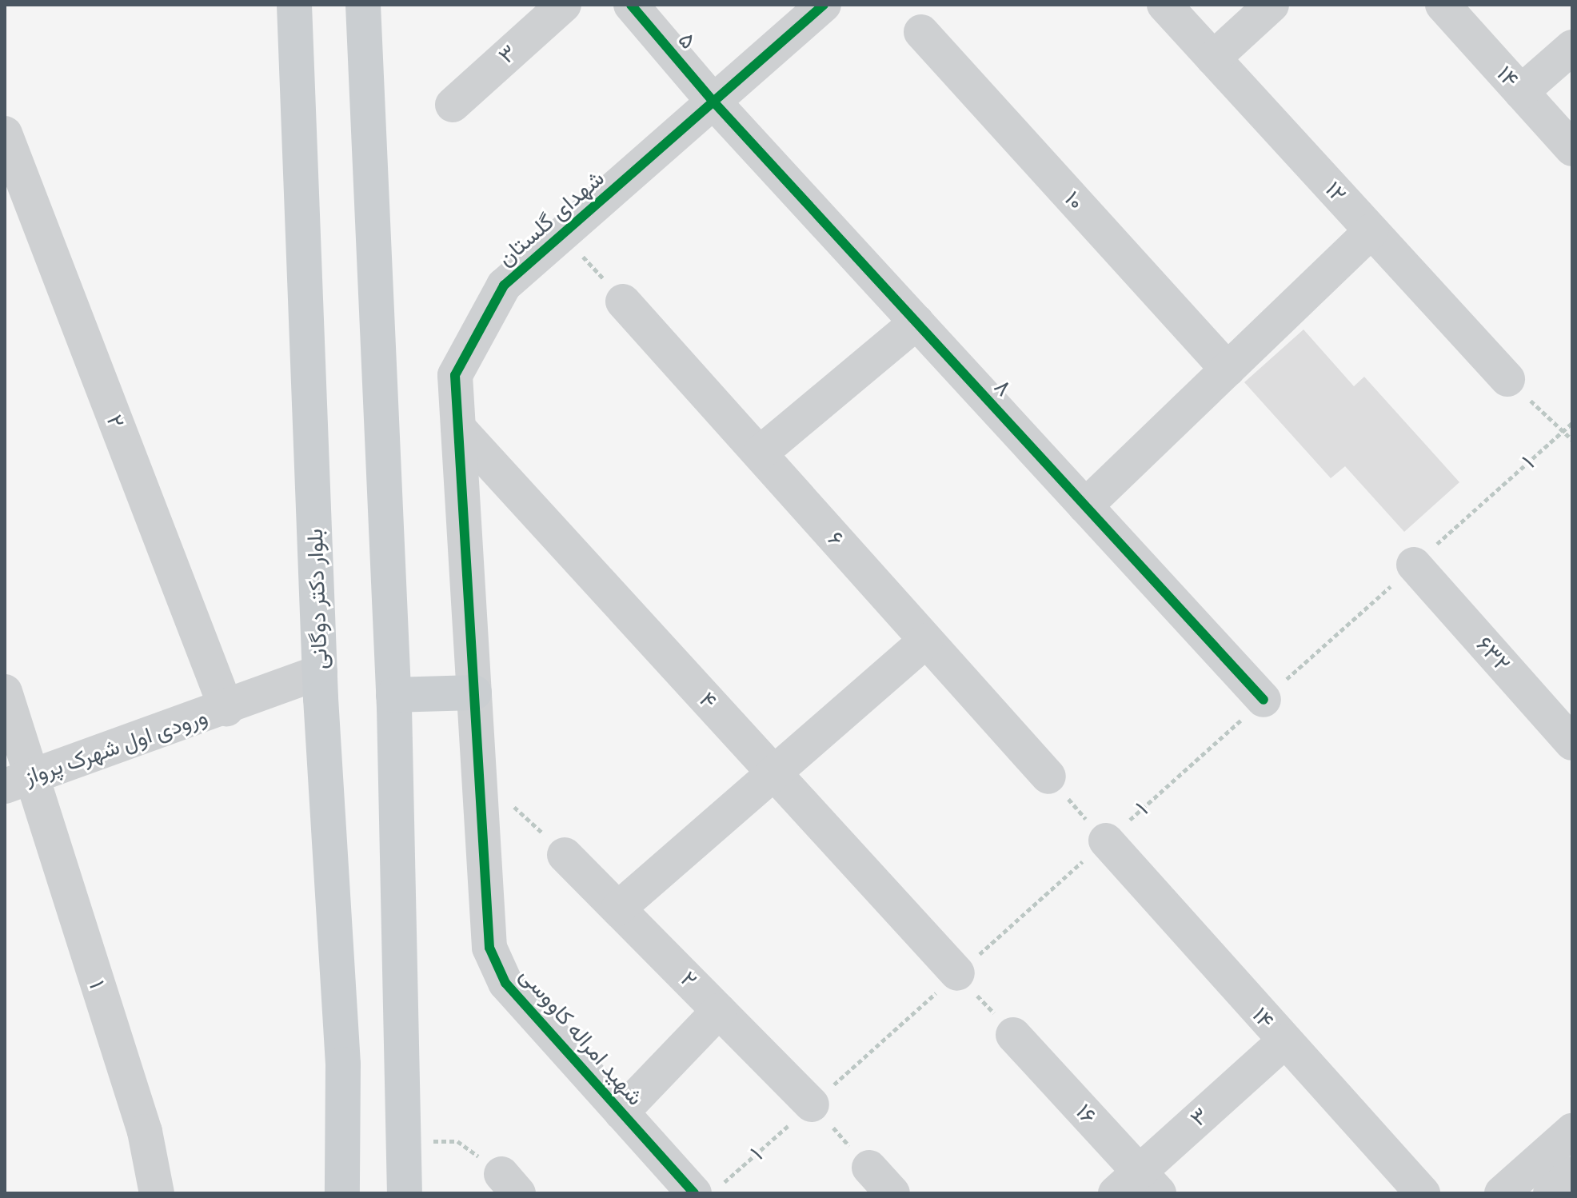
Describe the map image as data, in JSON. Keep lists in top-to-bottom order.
{
  "streets": {
    "main road": ["بلوار دکتر دوگانی"],
    "street": [
      "۵",
      "۳",
      "۱۴",
      "۱۲",
      "۱۰",
      "شهدای گلستان",
      "۸",
      "۲",
      "۱",
      "۶",
      "۶۳۲",
      "۴",
      "ورودی اول شهرک پرواز",
      "شهید امراله کاووسی",
      "۱۶"
    ]
  },
  "crossings": [
    ["۵", "شهدای گلستان"],
    ["۵", "۸"],
    ["۳", "۱۴"],
    ["۳", "۱۶"],
    ["۱۴", "۱"],
    ["شهدای گلستان", "۸"],
    ["شهدای گلستان", "۴"],
    ["شهدای گلستان", "شهید امراله کاووسی"],
    ["۸", "۱"],
    ["۲", "۱"],
    ["۲", "ورودی اول شهرک پرواز"],
    ["۱", "۶۳۲"],
    ["۱", "۴"],
    ["۱", "ورودی اول شهرک پرواز"],
    ["۱", "شهید امراله کاووسی"],
    ["بلوار دکتر دوگانی", "ورودی اول شهرک پرواز"]
  ]
}
